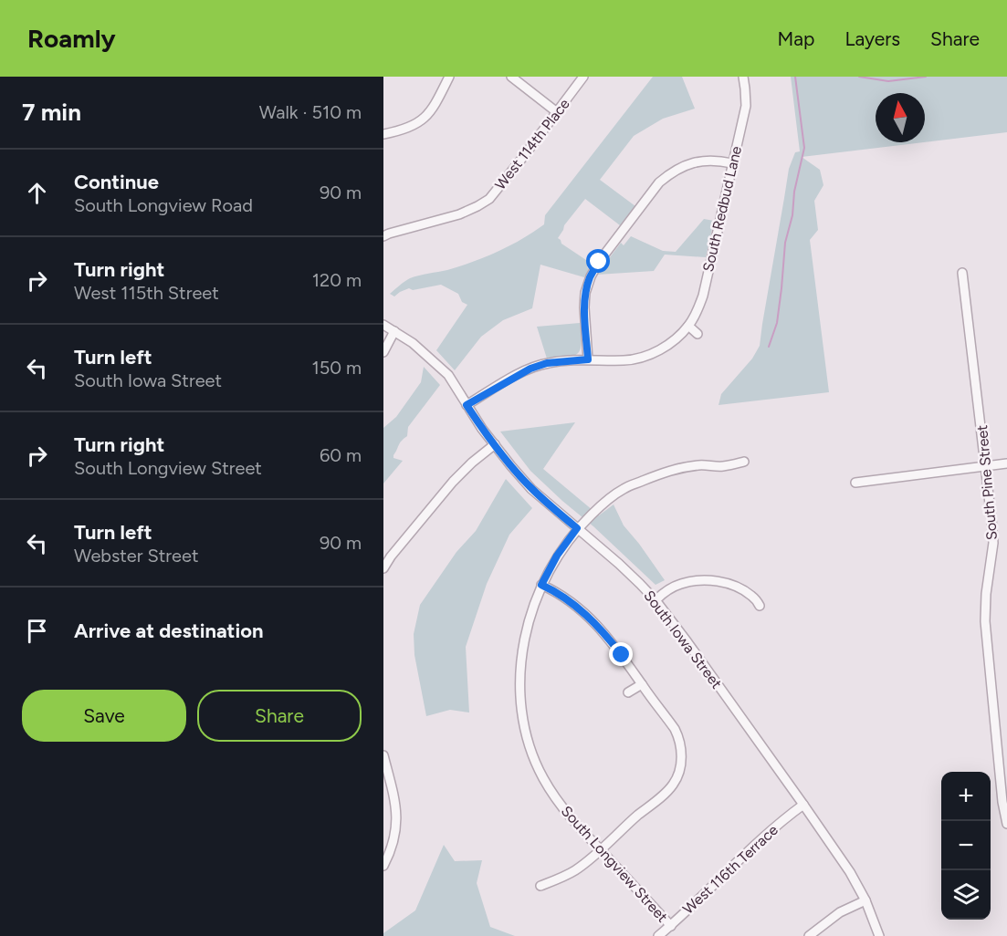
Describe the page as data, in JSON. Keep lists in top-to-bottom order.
{
  "streets": {
    "street": [
      "West 114th Place",
      "South Redbud Lane",
      "South Pine Street",
      "South Iowa Street",
      "South Longview Street",
      "West 116th Terrace"
    ]
  },
  "crossings": [
    ["South Iowa Street", "South Longview Street"],
    ["South Iowa Street", "West 116th Terrace"],
    ["South Longview Street", "West 116th Terrace"]
  ],
  "north": "top",
  "page": {
    "header": "Roamly",
    "nav": ["Map", "Layers", "Share"],
    "heading": ["7 min", "Walk · 510 m"],
    "list": [
      ["Continue", "South Longview Road", "90 m"],
      ["Turn right", "West 115th Street", "120 m"],
      ["Turn left", "South Iowa Street", "150 m"],
      ["Turn right", "South Longview Street", "60 m"],
      ["Turn left", "Webster Street", "90 m"],
      "Arrive at destination"
    ],
    "buttons": ["Save", "Share"],
    "map_buttons": ["+", "−"]
  }
}
